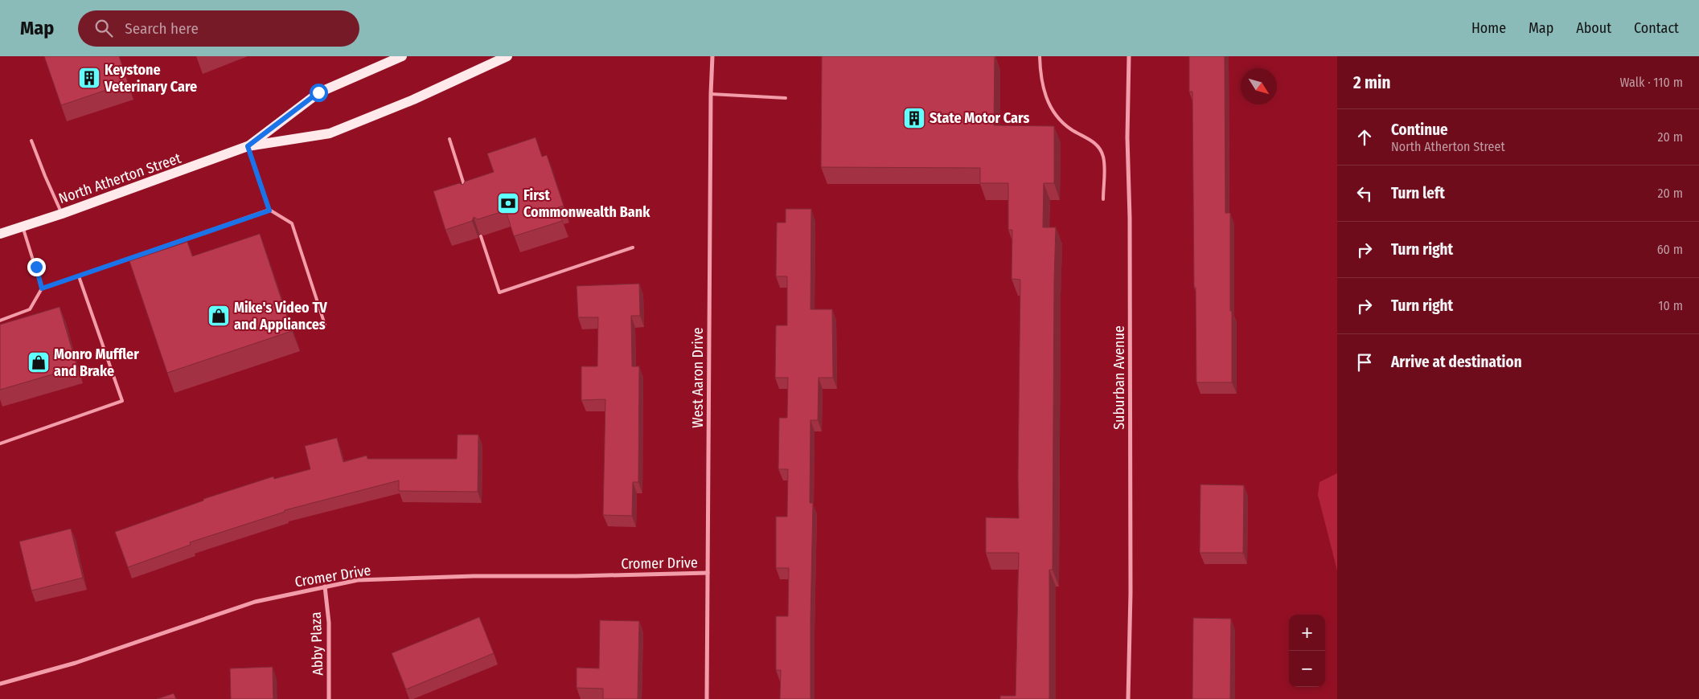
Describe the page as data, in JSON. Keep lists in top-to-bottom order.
{
  "streets": {
    "main road": ["North Atherton Street"],
    "street": [
      "West Aaron Drive",
      "Suburban Avenue",
      "Cromer Drive",
      "Abby Plaza"
    ]
  },
  "crossings": [
    ["West Aaron Drive", "Cromer Drive"],
    ["Cromer Drive", "Abby Plaza"]
  ],
  "places": {
    "building": ["Keystone Veterinary Care", "State Motor Cars"],
    "bank": ["First Commonwealth Bank"],
    "shop": ["Mike's Video TV and Appliances", "Monro Muffler and Brake"]
  },
  "north": "bottom right",
  "page": {
    "header": "Map",
    "search": "Search here",
    "nav": [
      "Home",
      "Map",
      "About",
      "Contact"
    ],
    "heading": ["2 min", "Walk · 110 m"],
    "list": [
      ["Continue", "North Atherton Street", "20 m"],
      ["Turn left", "20 m"],
      ["Turn right", "60 m"],
      ["Turn right", "10 m"],
      "Arrive at destination"
    ],
    "map_buttons": ["+", "−"]
  }
}
